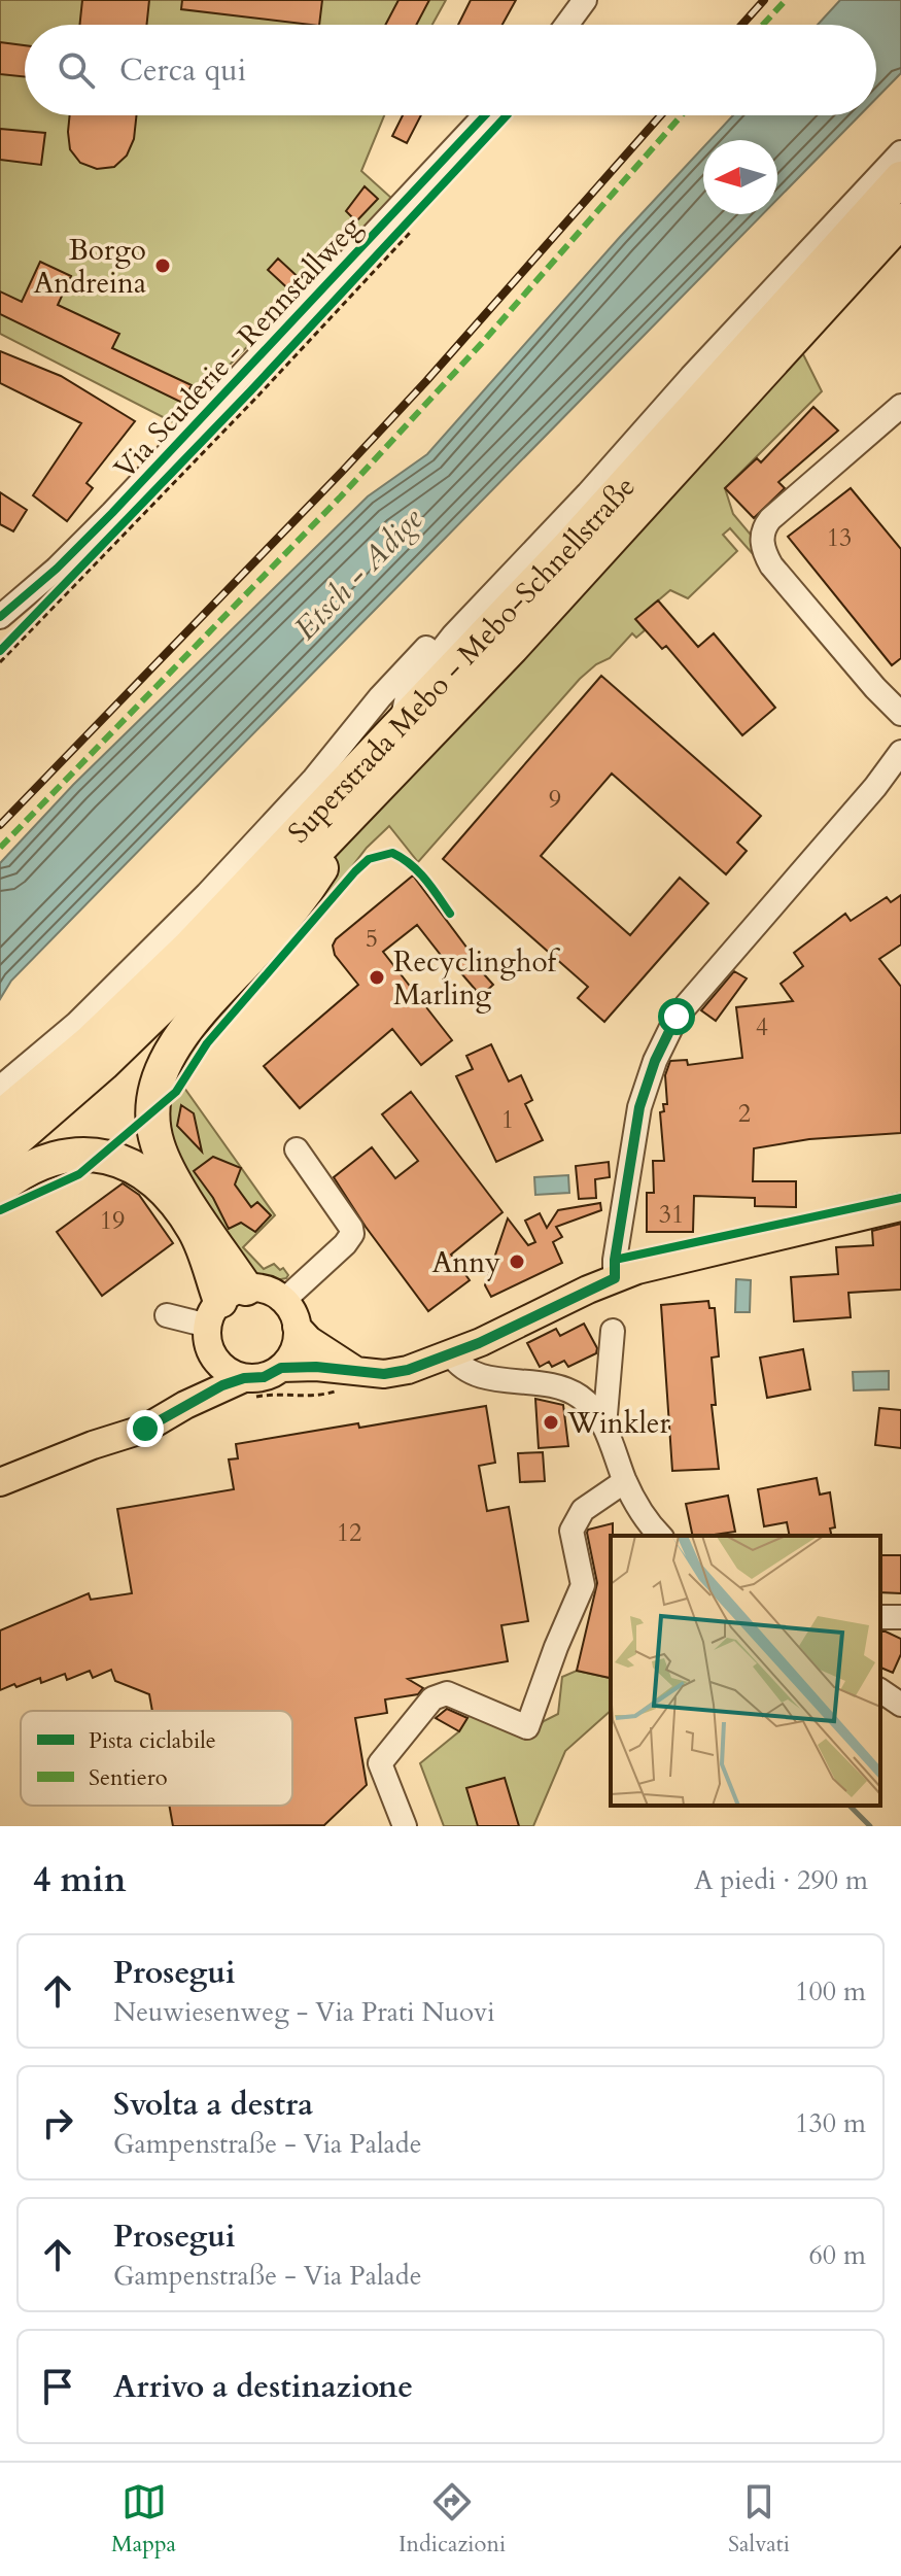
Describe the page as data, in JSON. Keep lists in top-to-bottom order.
{
  "streets": {
    "highway": ["Superstrada Mebo - Mebo-Schnellstraße"],
    "street": ["Via Scuderie - Rennstallweg"]
  },
  "water": ["Etsch - Adige"],
  "places": [
    "Borgo Andreina",
    "Recyclinghof Marling",
    "Anny",
    "Winkler"
  ],
  "house_numbers": [
    "13",
    "9",
    "5",
    "4",
    "2",
    "1",
    "31",
    "19",
    "12"
  ],
  "legend": ["Pista ciclabile", "Sentiero"],
  "north": "left",
  "page": {
    "search": "Cerca qui",
    "heading": ["4 min", "A piedi · 290 m"],
    "list": [
      ["Prosegui", "Neuwiesenweg - Via Prati Nuovi", "100 m"],
      ["Svolta a destra", "Gampenstraße - Via Palade", "130 m"],
      ["Prosegui", "Gampenstraße - Via Palade", "60 m"],
      "Arrivo a destinazione"
    ],
    "nav": ["Mappa", "Indicazioni", "Salvati"]
  }
}
